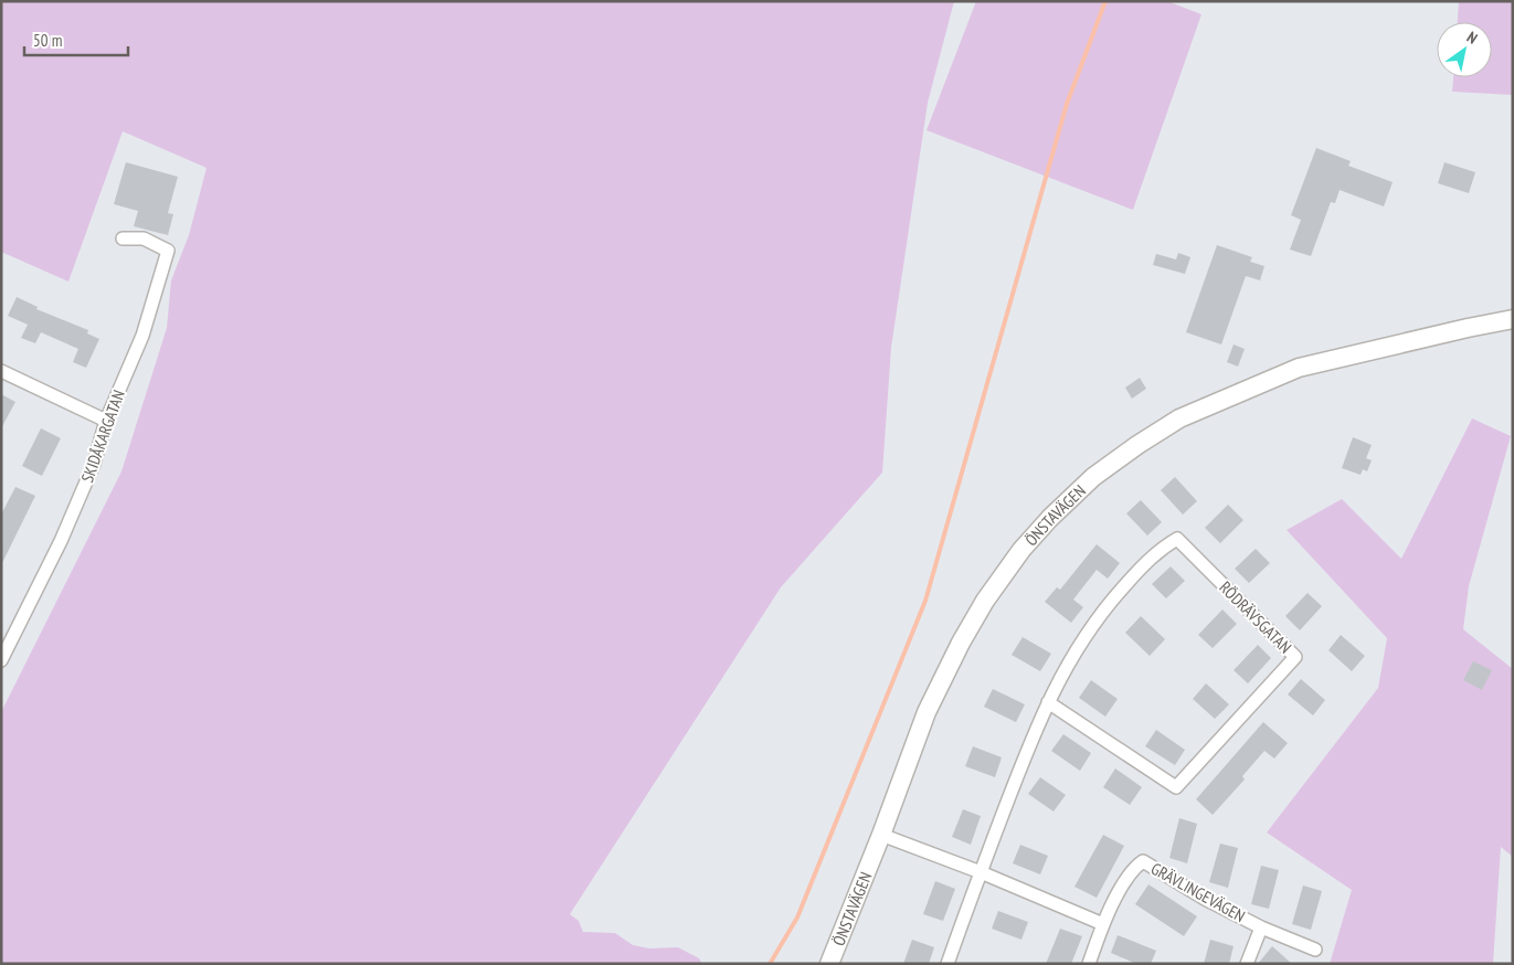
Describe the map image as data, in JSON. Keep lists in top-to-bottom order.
{
  "streets": {
    "street": [
      "SKIDÅKARGATAN",
      "ÖNSTAVÄGEN",
      "RÖDRÄVSGATAN",
      "GRÄVLINGEVÄGEN"
    ]
  },
  "scale_bar": "50 m",
  "north": "top right"
}
